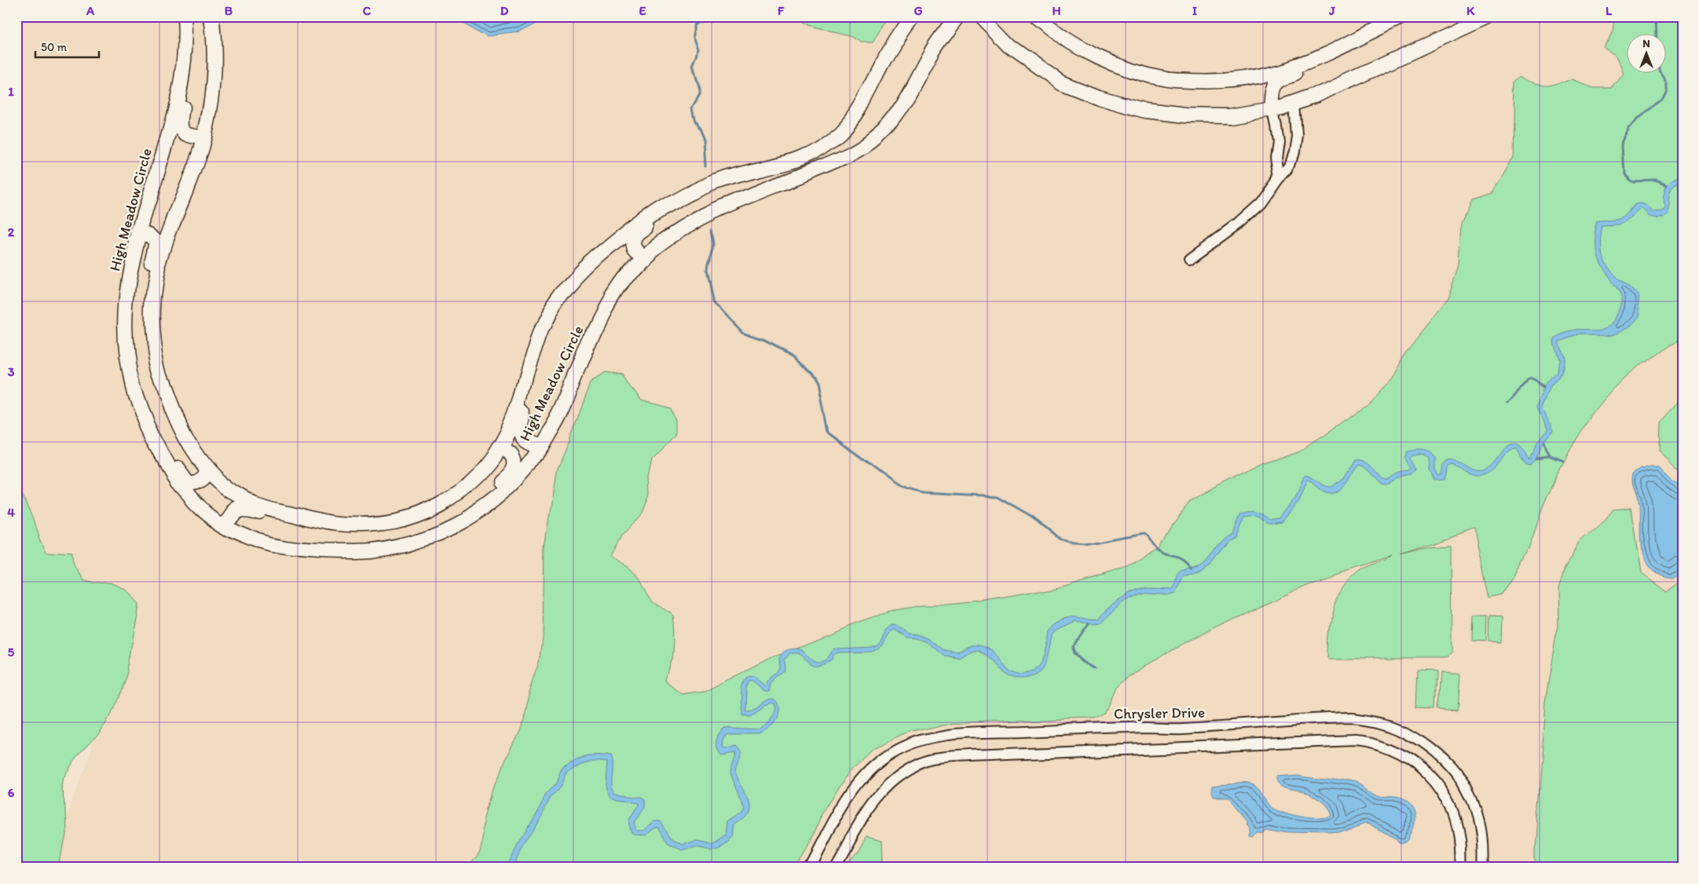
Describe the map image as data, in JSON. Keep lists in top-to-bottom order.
{
  "streets": {
    "street": ["High Meadow Circle", "Chrysler Drive"]
  },
  "scale_bar": "50 m",
  "north": "top",
  "grid": {
    "columns": [
      "A",
      "B",
      "C",
      "D",
      "E",
      "F",
      "G",
      "H",
      "I",
      "J",
      "K",
      "L"
    ],
    "rows": [
      "1",
      "2",
      "3",
      "4",
      "5",
      "6"
    ]
  }
}
